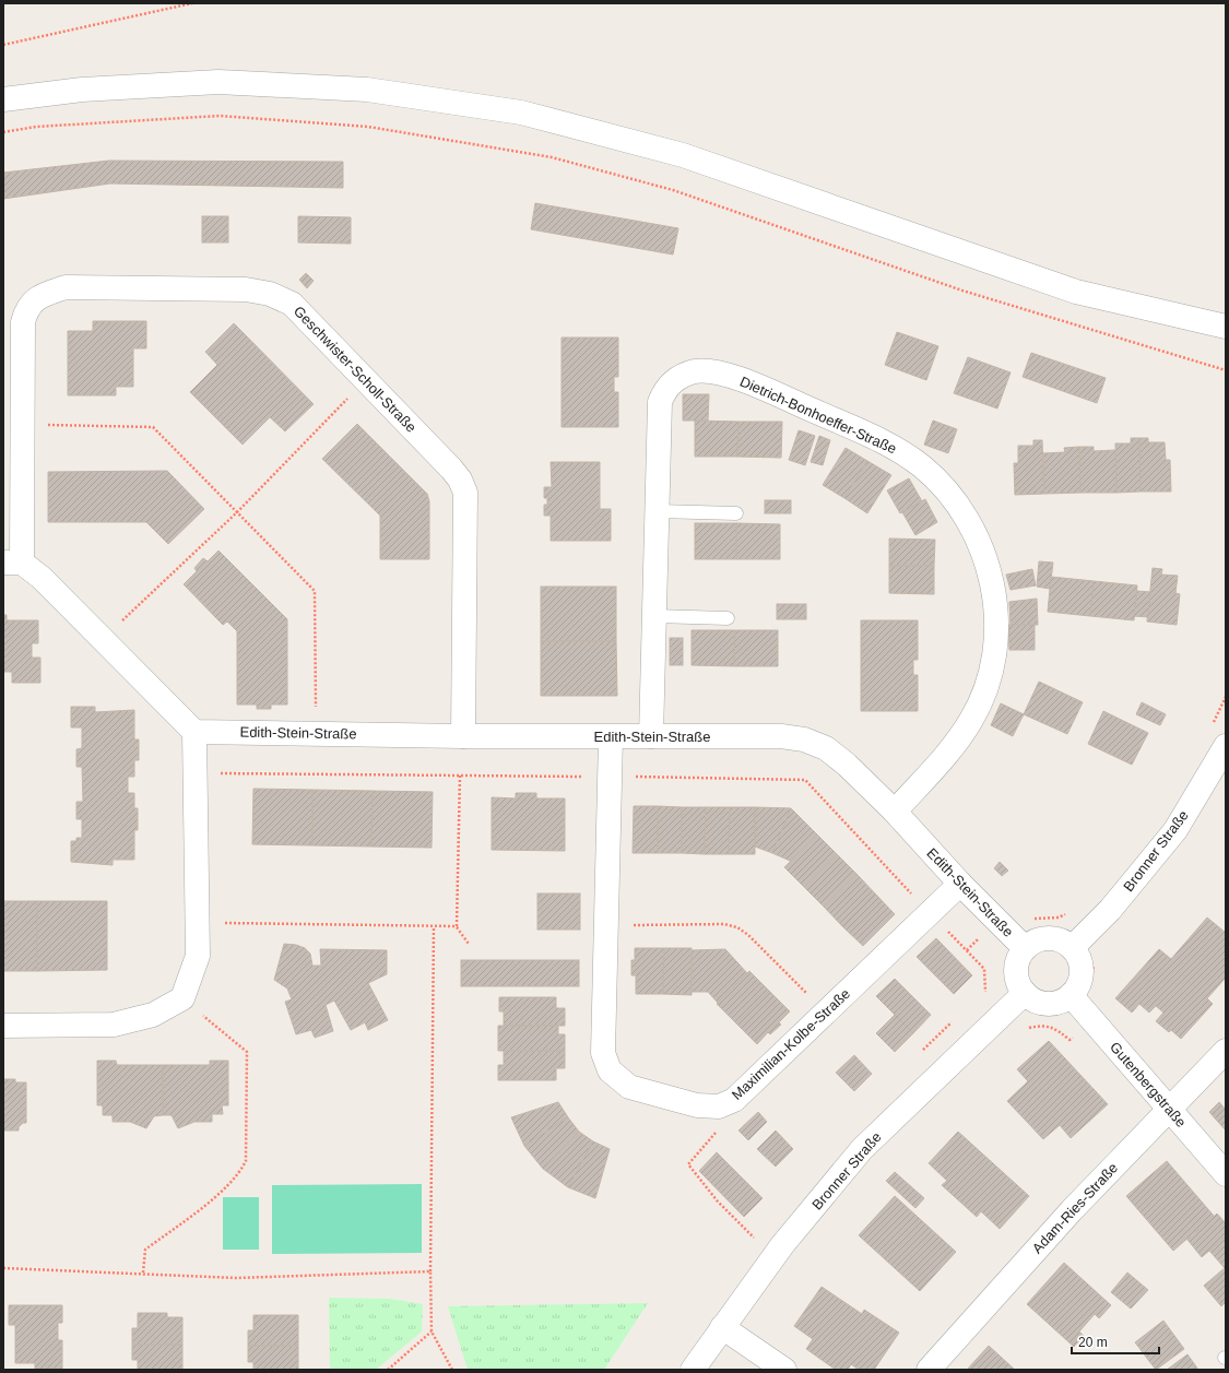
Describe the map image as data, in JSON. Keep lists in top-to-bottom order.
{
  "streets": {
    "street": [
      "Geschwister-Scholl-Straße",
      "Dietrich-Bonhoeffer-Straße",
      "Edith-Stein-Straße",
      "Bronner Straße",
      "Maximilian-Kolbe-Straße",
      "Gutenbergstraße",
      "Adam-Ries-Straße"
    ]
  },
  "crossings": [
    ["Geschwister-Scholl-Straße", "Edith-Stein-Straße"],
    ["Dietrich-Bonhoeffer-Straße", "Edith-Stein-Straße"],
    ["Edith-Stein-Straße", "Bronner Straße"],
    ["Edith-Stein-Straße", "Maximilian-Kolbe-Straße"],
    ["Edith-Stein-Straße", "Gutenbergstraße"],
    ["Bronner Straße", "Gutenbergstraße"],
    ["Gutenbergstraße", "Adam-Ries-Straße"]
  ],
  "scale_bar": "20 m"
}
